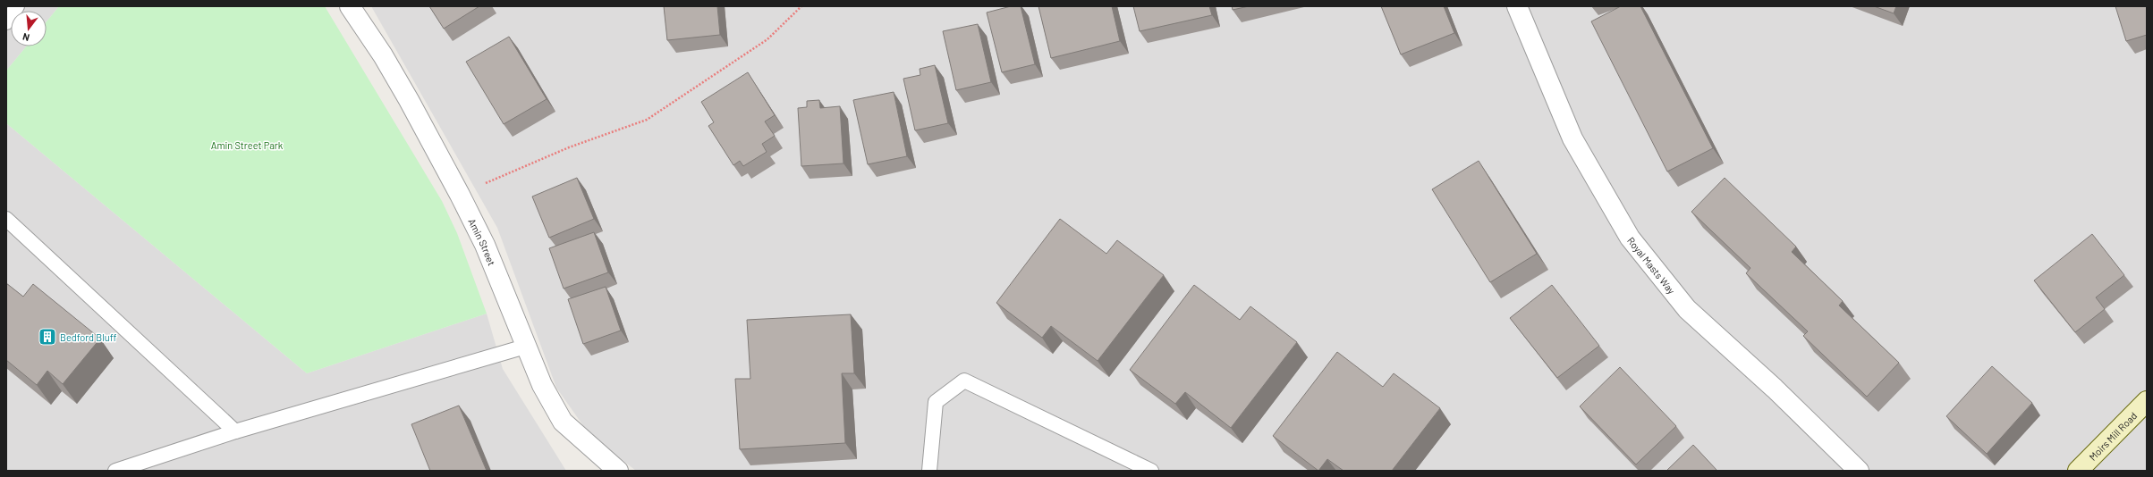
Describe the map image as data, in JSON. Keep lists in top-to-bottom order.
{
  "streets": {
    "street": ["Amin Street", "Royal Masts Way", "Moirs Mill Road"]
  },
  "parks": ["Amin Street Park"],
  "places": {
    "building": ["Bedford Bluff"]
  },
  "north": "bottom"
}
